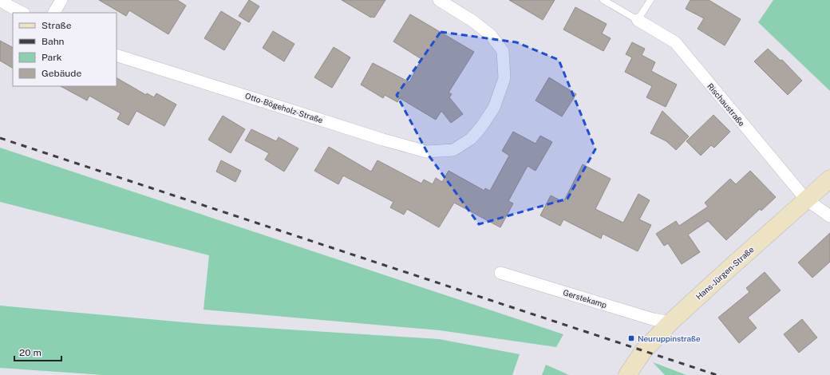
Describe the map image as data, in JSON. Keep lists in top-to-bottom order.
{
  "streets": {
    "main road": ["Hans-Jürgen-Straße"],
    "street": ["Rischaustraße", "Otto-Bögeholz-Straße", "Gerstekamp"]
  },
  "crossings": [
    ["Rischaustraße", "Hans-Jürgen-Straße"],
    ["Hans-Jürgen-Straße", "Gerstekamp"]
  ],
  "places": {
    "transit": ["Neuruppinstraße"]
  },
  "legend": [
    "Straße",
    "Bahn",
    "Park",
    "Gebäude"
  ],
  "scale_bar": "20 m"
}
